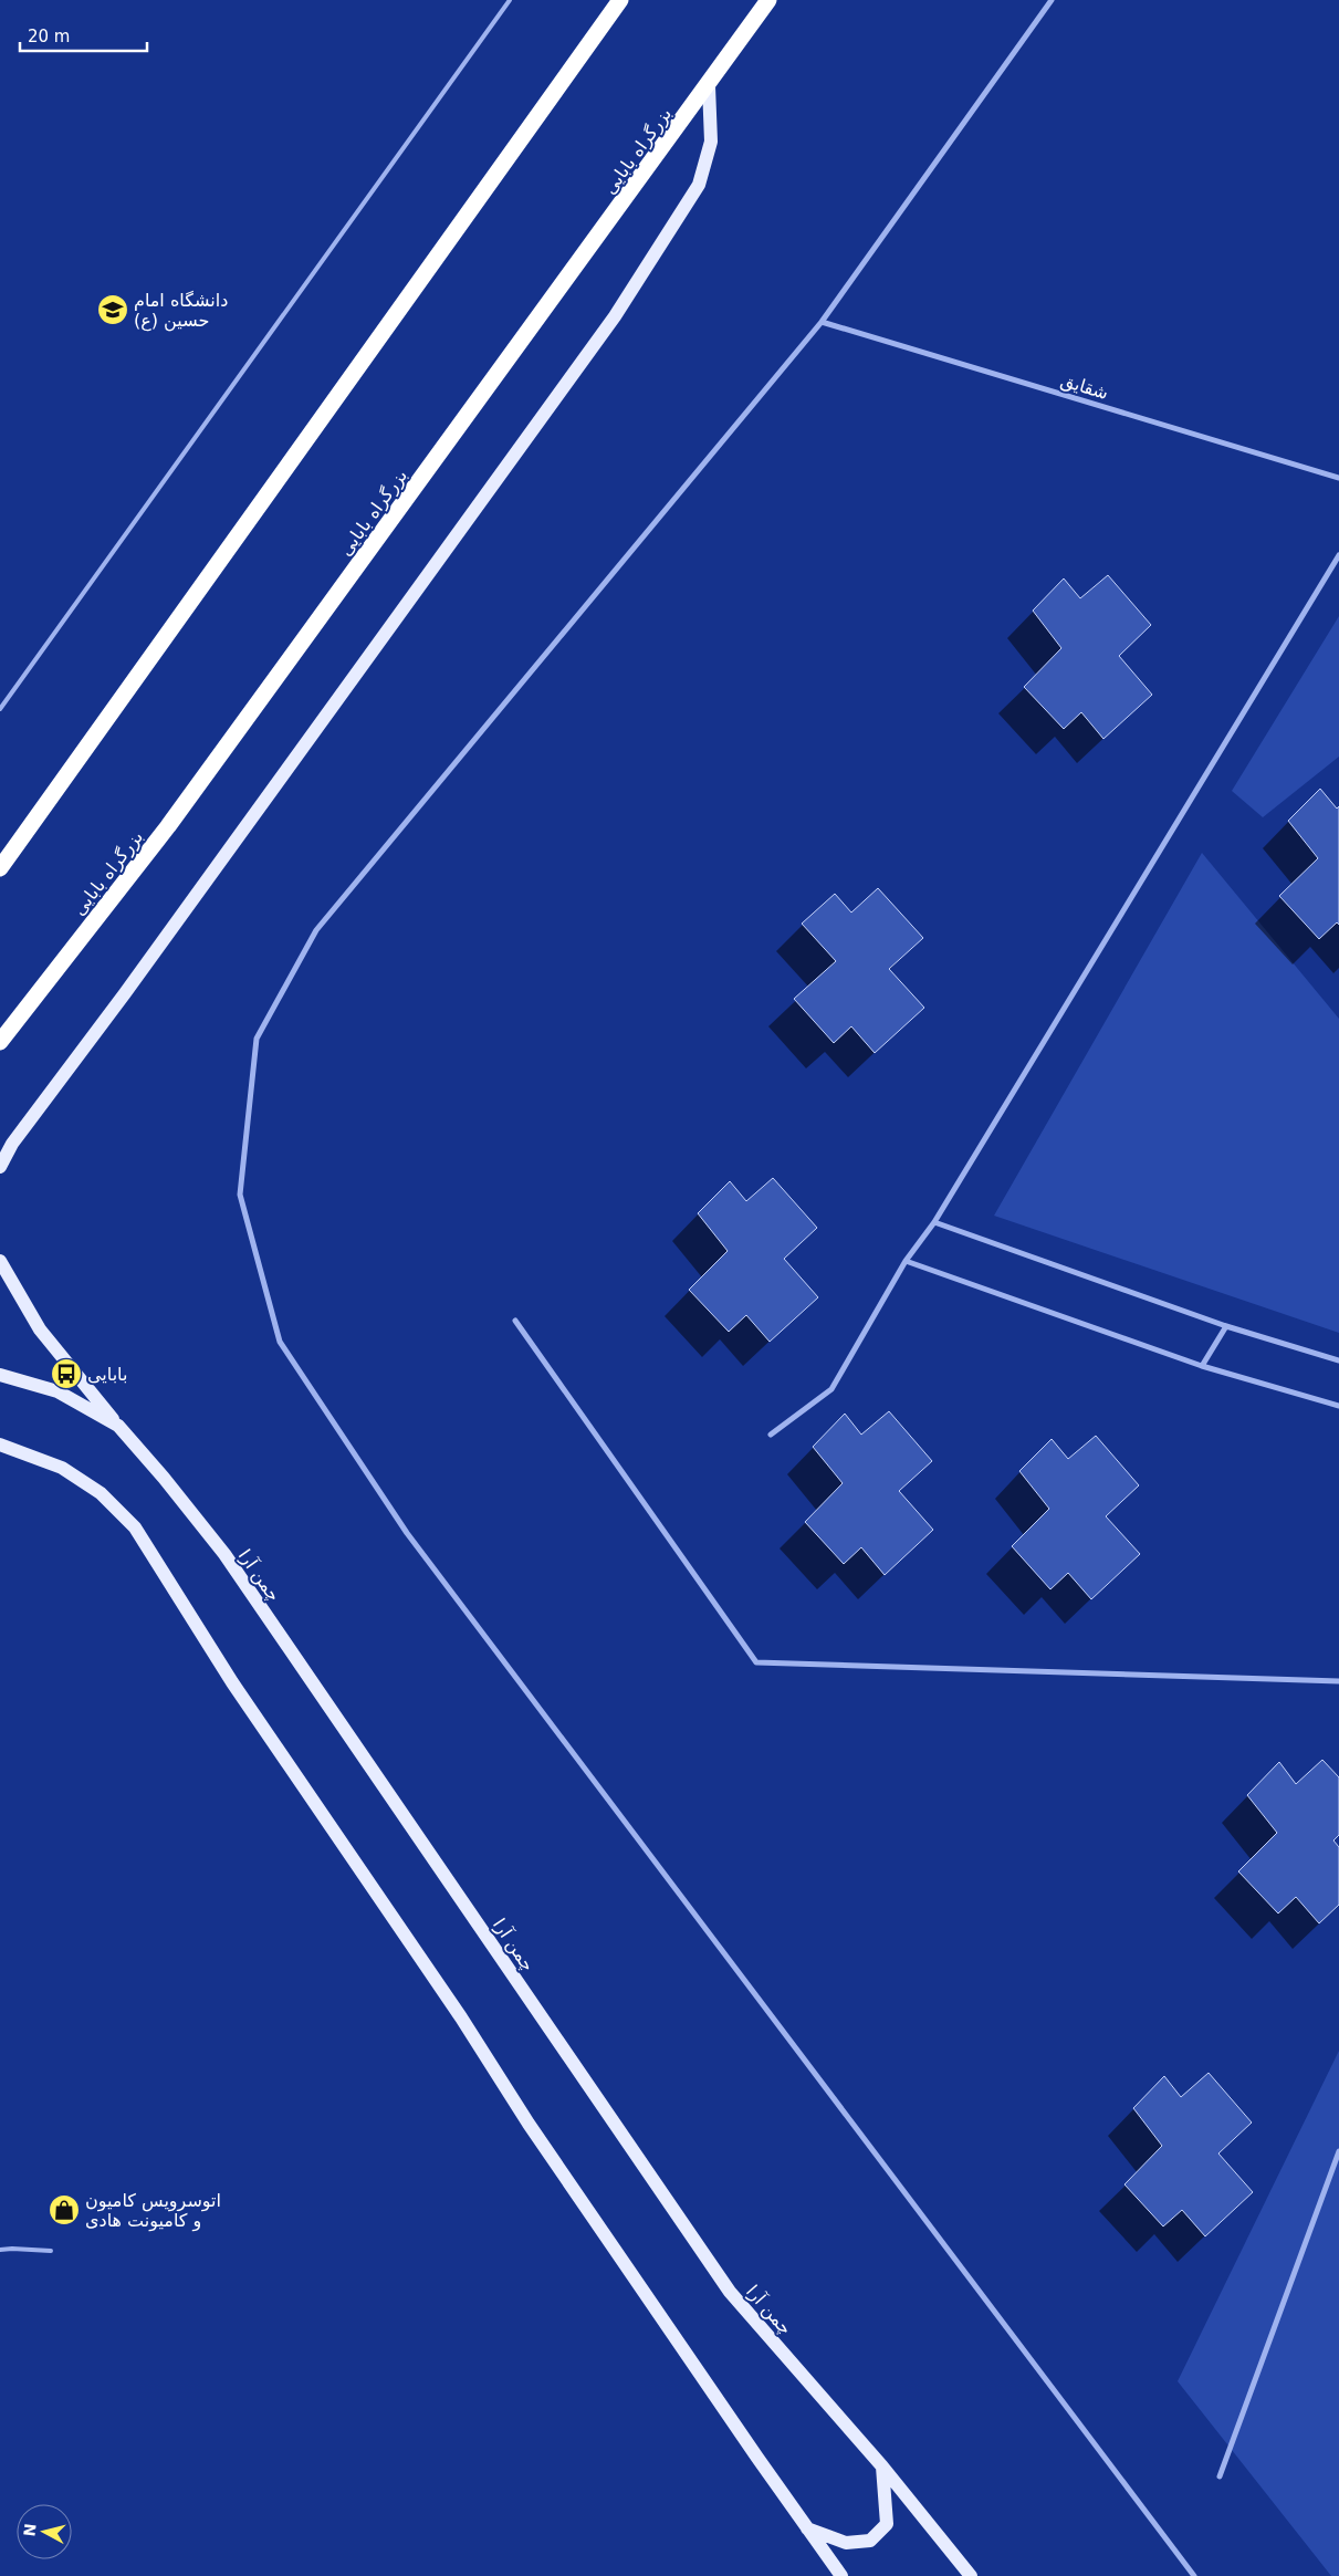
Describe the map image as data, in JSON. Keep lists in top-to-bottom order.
{
  "streets": {
    "highway": ["بزرگراه بابایی"],
    "main road": ["چمن آرا"],
    "street": ["شقایق"]
  },
  "places": {
    "school or university": ["دانشگاه امام حسین (ع)"],
    "bus stop": ["بابایی"],
    "shop": ["اتوسرویس کامیون و کامیونت هادی"]
  },
  "scale_bar": "20 m",
  "north": "left"
}
